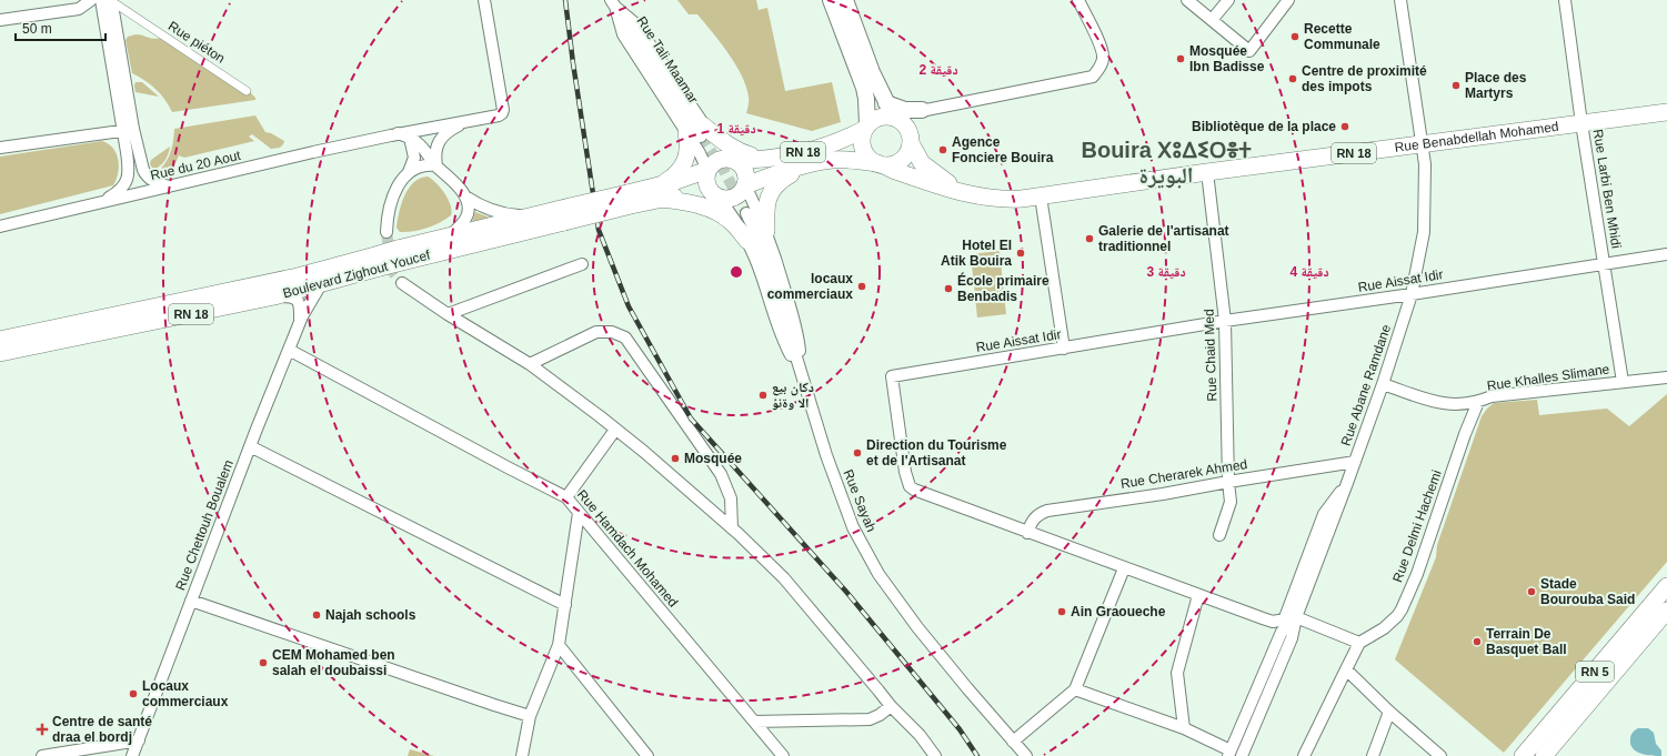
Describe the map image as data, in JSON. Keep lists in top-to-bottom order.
{
  "streets": {
    "main road": [
      "Rue Benabdellah Mohamed",
      "RN 18",
      "Boulevard Zighout Youcef",
      "RN 5"
    ],
    "street": [
      "Rue piéton",
      "Rue du 20 Aout",
      "Rue Larbi Ben Mhidi",
      "Rue Aissat Idir",
      "Rue Chaid Med",
      "Rue Khalles Slimane",
      "Rue Abane Ramdane",
      "Rue Cherarek Ahmed",
      "Rue Sayah",
      "Rue Chettouh Boualem",
      "Rue Delmi Hachemi",
      "Rue Hamdach Mohamed"
    ]
  },
  "crossings": [
    ["Rue Benabdellah Mohamed", "RN 18"],
    ["Rue Benabdellah Mohamed", "Rue Larbi Ben Mhidi"],
    ["Rue Benabdellah Mohamed", "Rue Chaid Med"],
    ["Rue Benabdellah Mohamed", "Rue Abane Ramdane"],
    ["RN 18", "Boulevard Zighout Youcef"],
    ["Rue Larbi Ben Mhidi", "Rue Aissat Idir"],
    ["Rue Larbi Ben Mhidi", "Rue Khalles Slimane"],
    ["Boulevard Zighout Youcef", "Rue Chettouh Boualem"],
    ["Rue Aissat Idir", "Rue Chaid Med"],
    ["Rue Aissat Idir", "Rue Abane Ramdane"],
    ["Rue Aissat Idir", "Rue Cherarek Ahmed"],
    ["Rue Chaid Med", "Rue Cherarek Ahmed"],
    ["Rue Khalles Slimane", "Rue Abane Ramdane"],
    ["Rue Khalles Slimane", "Rue Delmi Hachemi"],
    ["Rue Abane Ramdane", "Rue Cherarek Ahmed"],
    ["Rue Chettouh Boualem", "Rue Hamdach Mohamed"]
  ],
  "districts": ["Bouira ⵝⵓⵠⵉⵔⴻⵜ البويرة"],
  "places": {
    "other": [
      "Recette Communale",
      "Mosquée Ibn Badisse",
      "Centre de proximité des impots",
      "Place des Martyrs",
      "Bibliotèque de la place",
      "Agence Fonciere Bouira",
      "Galerie de l'artisanat traditionnel",
      "Hotel El Atik Bouira",
      "locaux commerciaux",
      "École primaire Benbadis",
      "دكان بيع الا وةنؤ",
      "Direction du Tourisme et de l'Artisanat",
      "Mosquée",
      "Stade Bourouba Said",
      "Ain Graoueche",
      "Najah schools",
      "Terrain De Basquet Ball",
      "CEM Mohamed ben salah el doubaissi",
      "Locaux commerciaux"
    ],
    "health": ["Centre de santé draa el bordj"]
  },
  "scale_bar": "50 m",
  "rings": [
    "2 دقيقة",
    "1 دقيقة",
    "3 دقيقة",
    "4 دقيقة"
  ]
}
